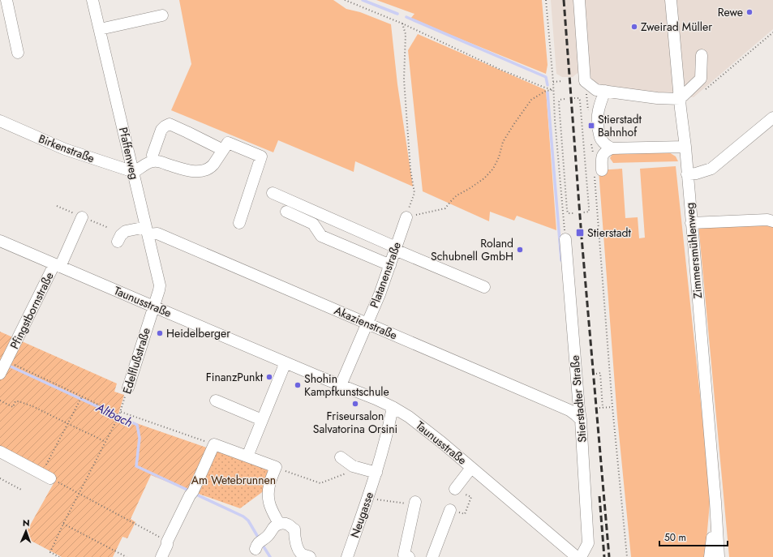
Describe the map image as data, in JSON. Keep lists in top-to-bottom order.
{
  "streets": {
    "street": [
      "Birkenstraße",
      "Pfaffenweg",
      "Zimmersmühlenweg",
      "Platanenstraße",
      "Taunusstraße",
      "Pfingstbornstraße",
      "Akazienstraße",
      "Edelflußstraße",
      "Stierstadter Straße",
      "Neugasse"
    ]
  },
  "crossings": [
    ["Birkenstraße", "Pfaffenweg"],
    ["Pfaffenweg", "Taunusstraße"],
    ["Pfaffenweg", "Akazienstraße"],
    ["Pfaffenweg", "Edelflußstraße"],
    ["Platanenstraße", "Taunusstraße"],
    ["Platanenstraße", "Akazienstraße"],
    ["Taunusstraße", "Pfingstbornstraße"],
    ["Taunusstraße", "Edelflußstraße"],
    ["Taunusstraße", "Neugasse"],
    ["Akazienstraße", "Stierstadter Straße"]
  ],
  "water": ["Altbach"],
  "parks": ["Am Wetebrunnen"],
  "places": {
    "other": [
      "Rewe",
      "Zweirad Müller",
      "Roland Schubnell GmbH",
      "Heidelberger",
      "FinanzPunkt",
      "Shohin Kampfkunstschule",
      "Friseursalon Salvatorina Orsini"
    ],
    "transit": ["Stierstadt Bahnhof", "Stierstadt"]
  },
  "scale_bar": "50 m",
  "north": "top"
}
